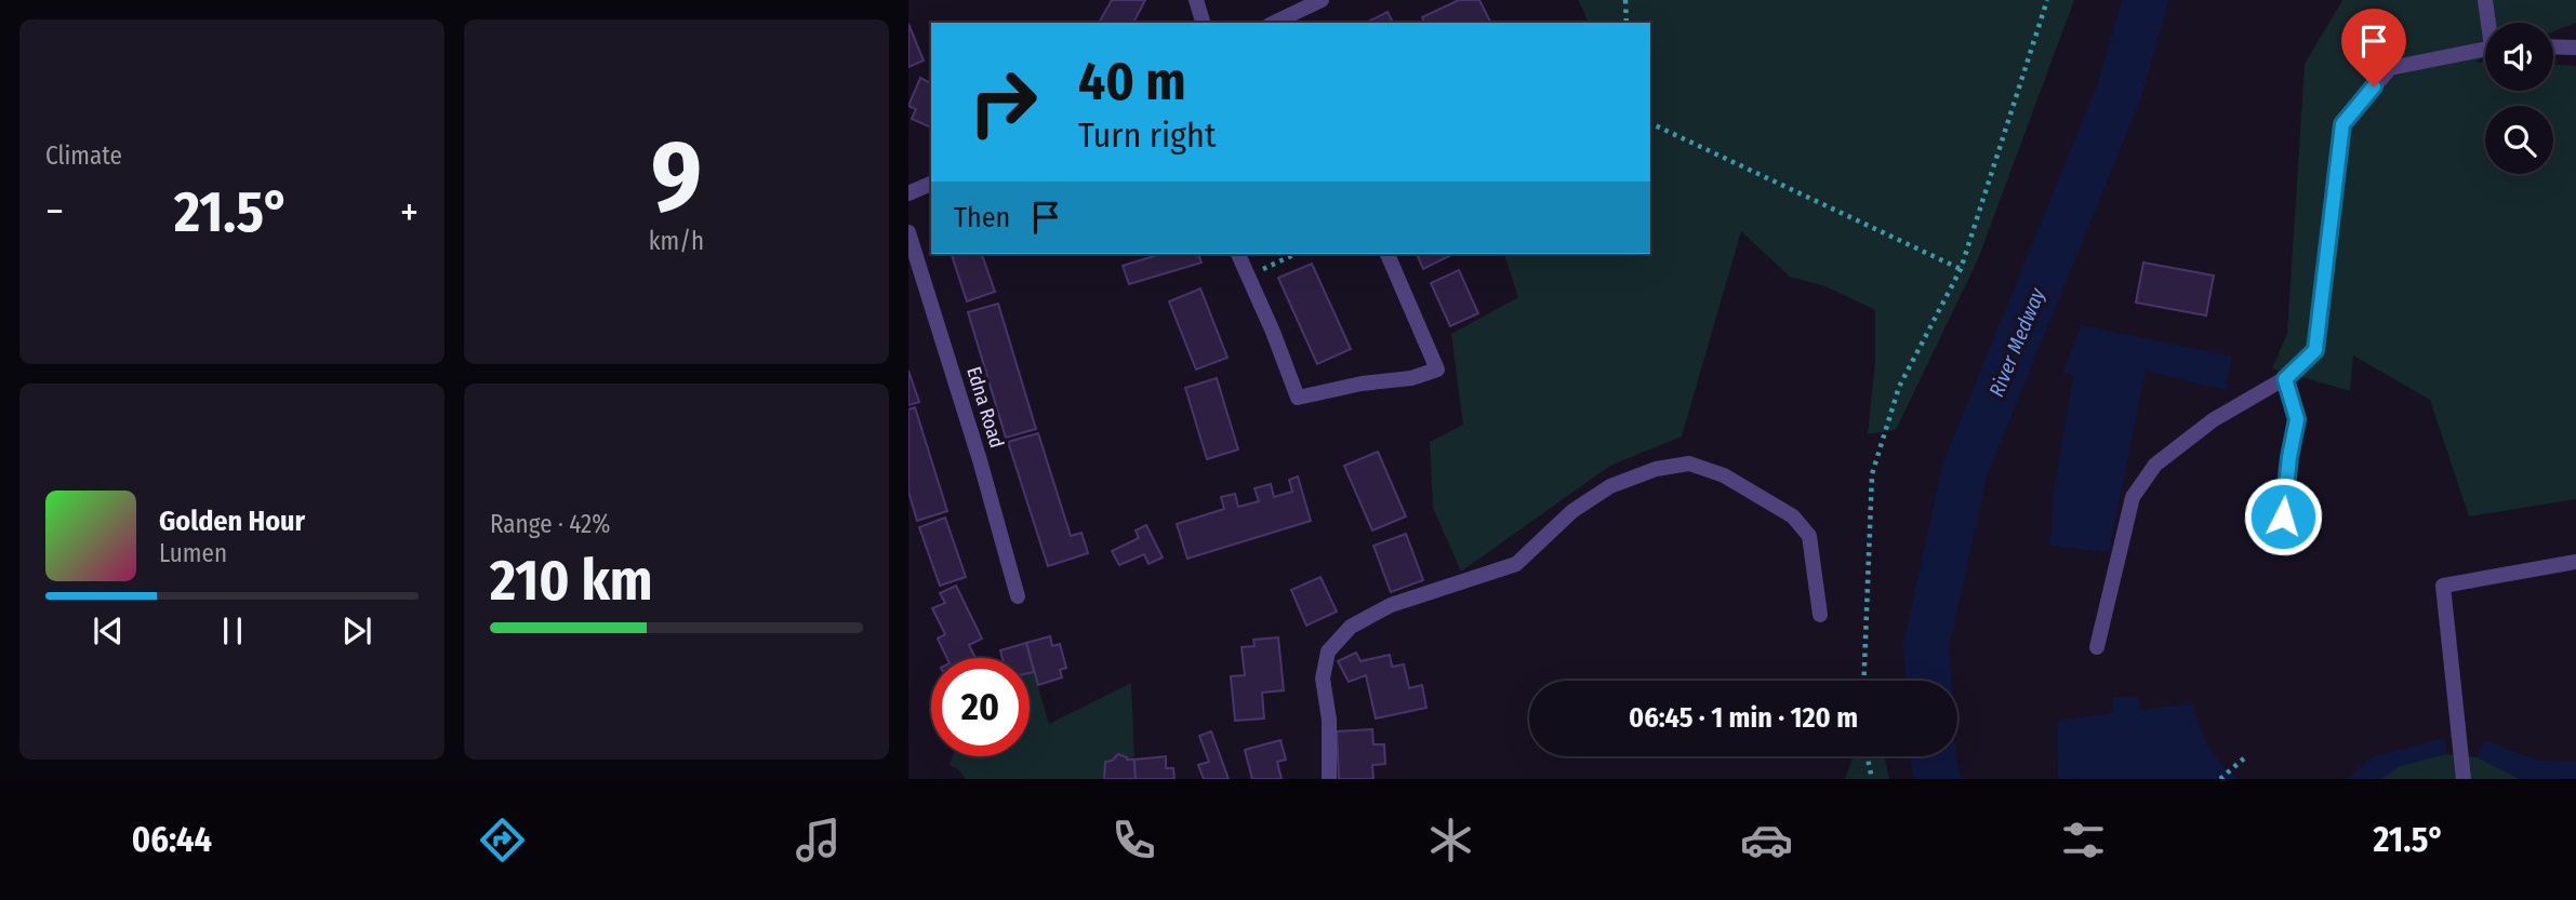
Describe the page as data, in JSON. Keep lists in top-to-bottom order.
{
  "streets": {
    "street": ["Edna Road"]
  },
  "water": ["River Medway"],
  "page": {
    "tile": [
      "Climate",
      ["9", "km/h"],
      ["Range · 42%", "210 km"]
    ],
    "turn": ["40 m", "Turn right"],
    "heat": ["−", "21.5°", "+"],
    "then": "Then",
    "song": ["Golden Hour", "Lumen"],
    "limit": "20",
    "trip": "06:45 · 1 min · 120 m",
    "tabs": ["06:44", "21.5°"]
  }
}
